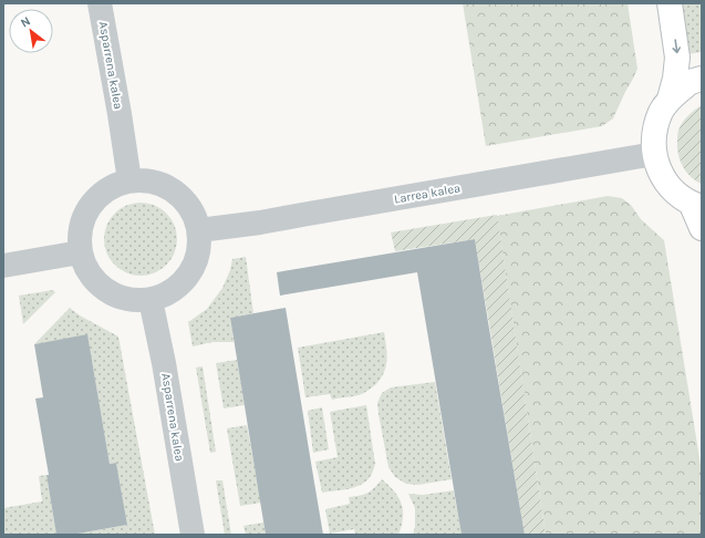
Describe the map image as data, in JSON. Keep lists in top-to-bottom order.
{
  "streets": {
    "street": ["Asparrena kalea", "Larrea kalea"]
  },
  "crossings": [
    ["Asparrena kalea", "Larrea kalea"]
  ],
  "north": "top left"
}
